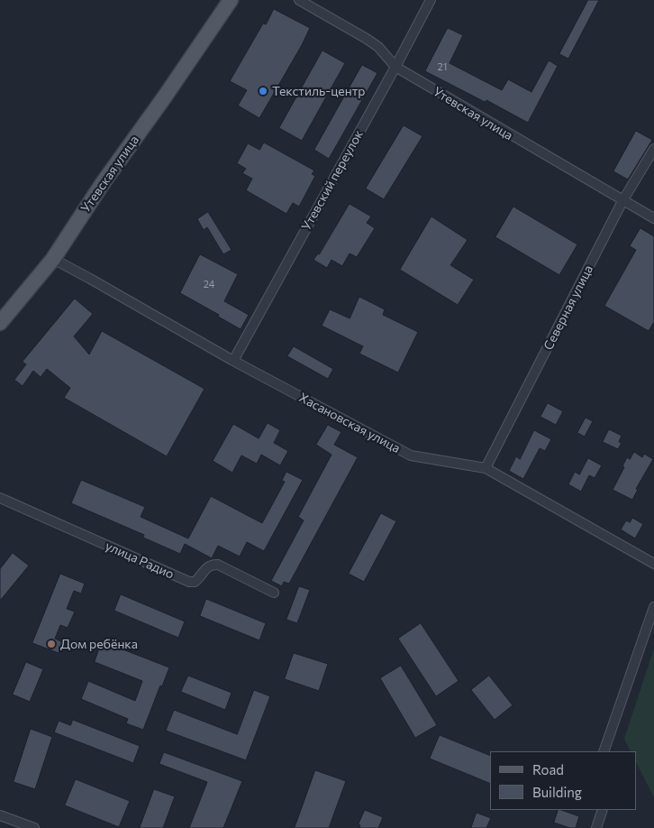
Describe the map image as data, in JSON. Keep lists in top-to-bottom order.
{
  "streets": {
    "main road": ["Утевская улица"],
    "street": [
      "Утевский переулок",
      "Северная улица",
      "Хасановская улица",
      "улица Радио"
    ]
  },
  "crossings": [
    ["Утевская улица", "Утевский переулок"],
    ["Утевская улица", "Северная улица"],
    ["Утевская улица", "Хасановская улица"],
    ["Утевский переулок", "Хасановская улица"],
    ["Северная улица", "Хасановская улица"]
  ],
  "places": ["Текстиль-центр", "Дом ребёнка"],
  "house_numbers": ["21", "24"],
  "legend": ["Road", "Building"]
}
